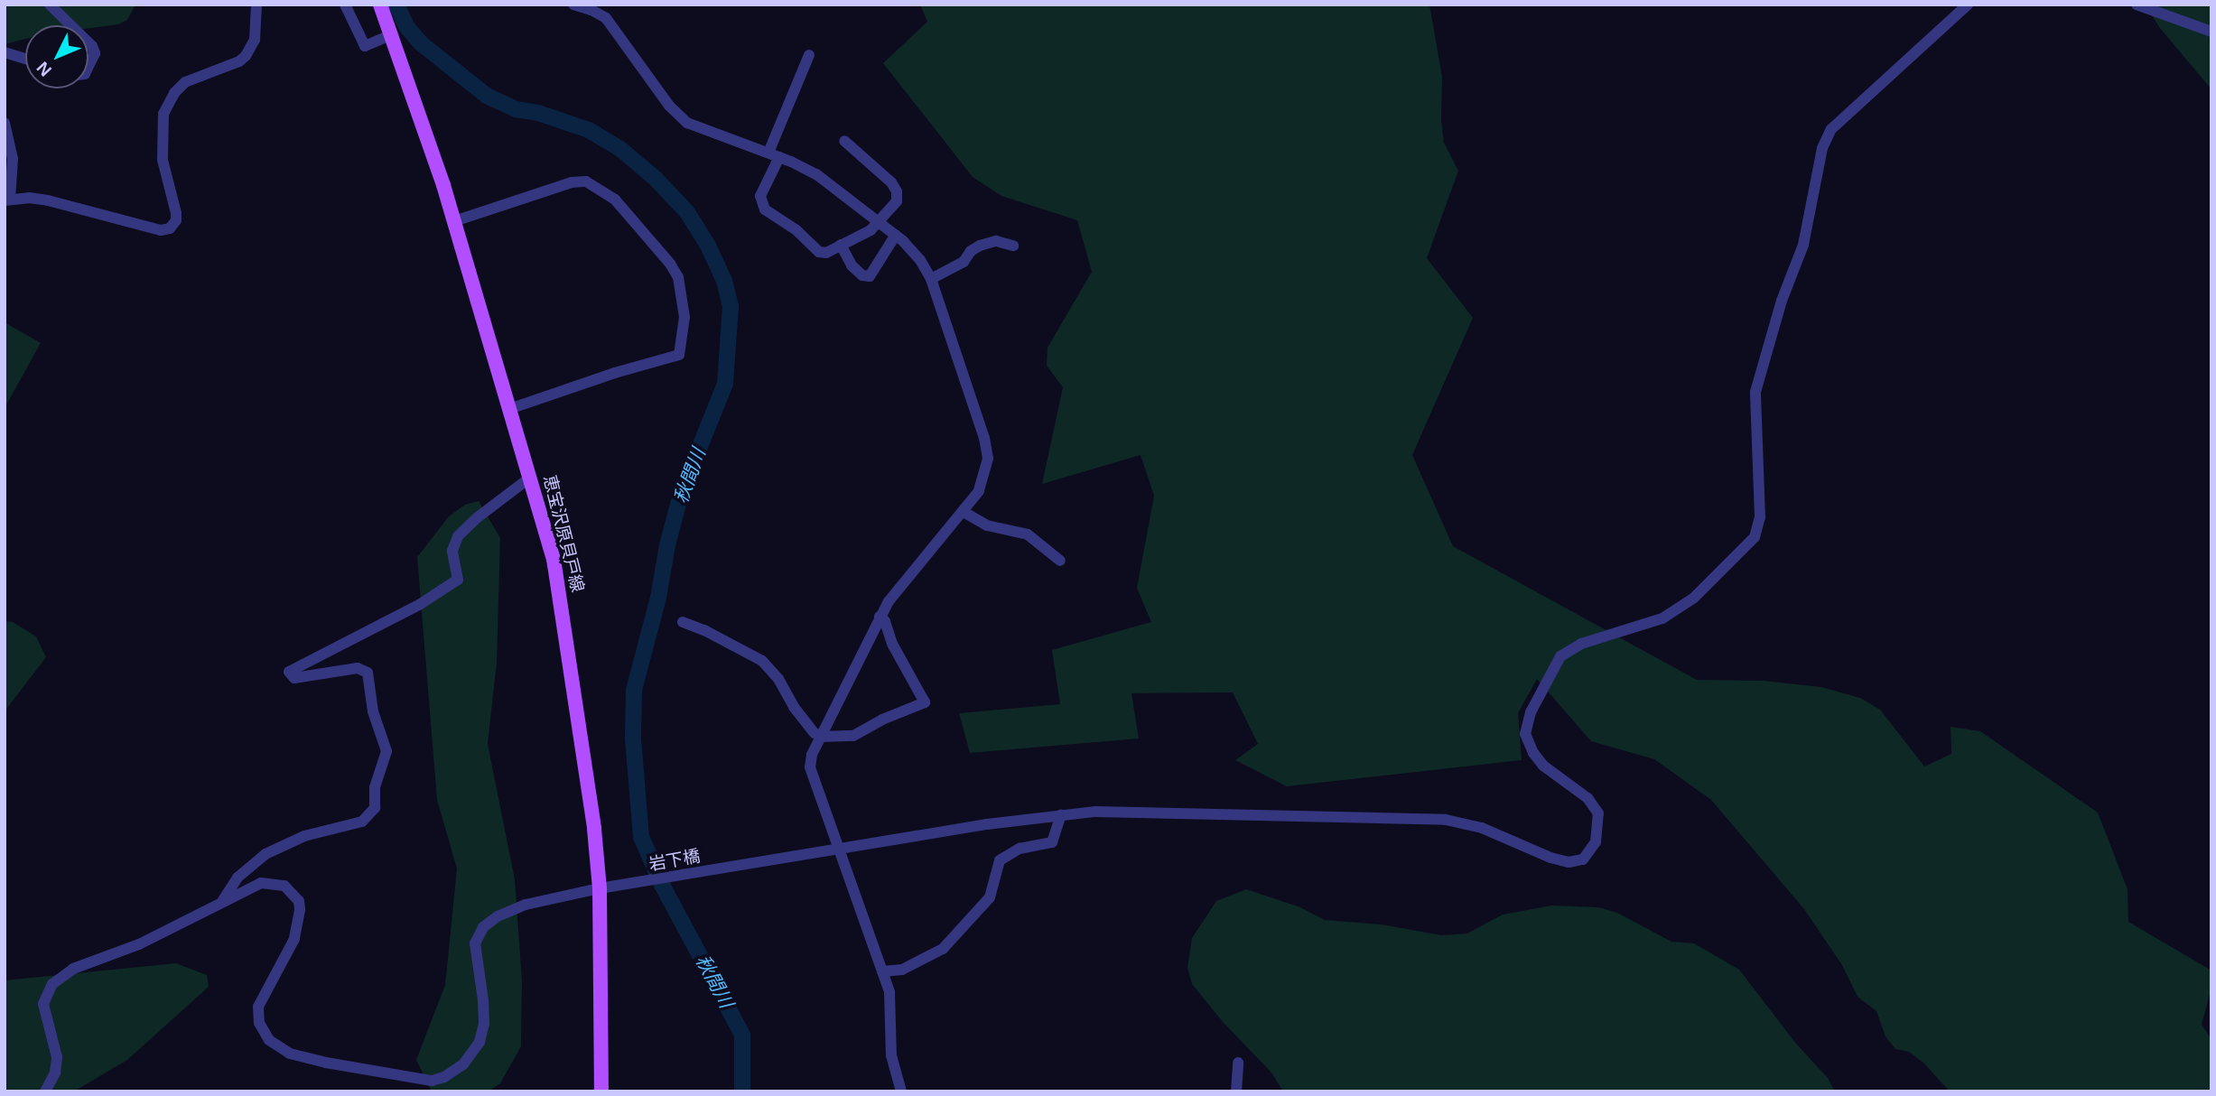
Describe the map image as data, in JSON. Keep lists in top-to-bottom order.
{
  "streets": {
    "main road": ["恵宝沢原貝戸線"],
    "street": ["岩下橋"]
  },
  "crossings": [
    ["恵宝沢原貝戸線", "岩下橋"]
  ],
  "water": ["秋間川"],
  "north": "bottom left"
}
